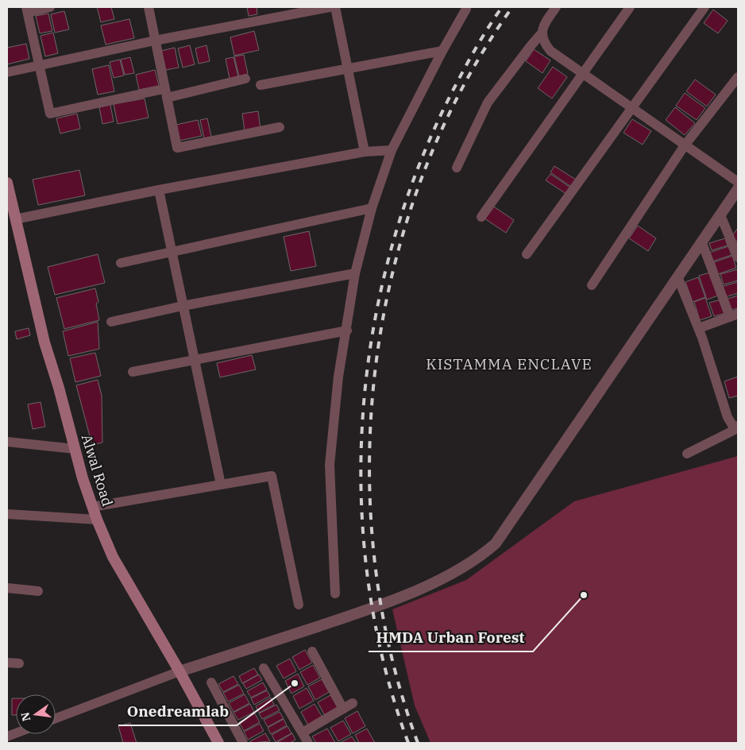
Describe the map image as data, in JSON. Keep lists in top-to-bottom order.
{
  "streets": {
    "main road": ["Alwal Road"]
  },
  "districts": ["KISTAMMA ENCLAVE"],
  "places": ["HMDA Urban Forest", "Onedreamlab"],
  "north": "left"
}
